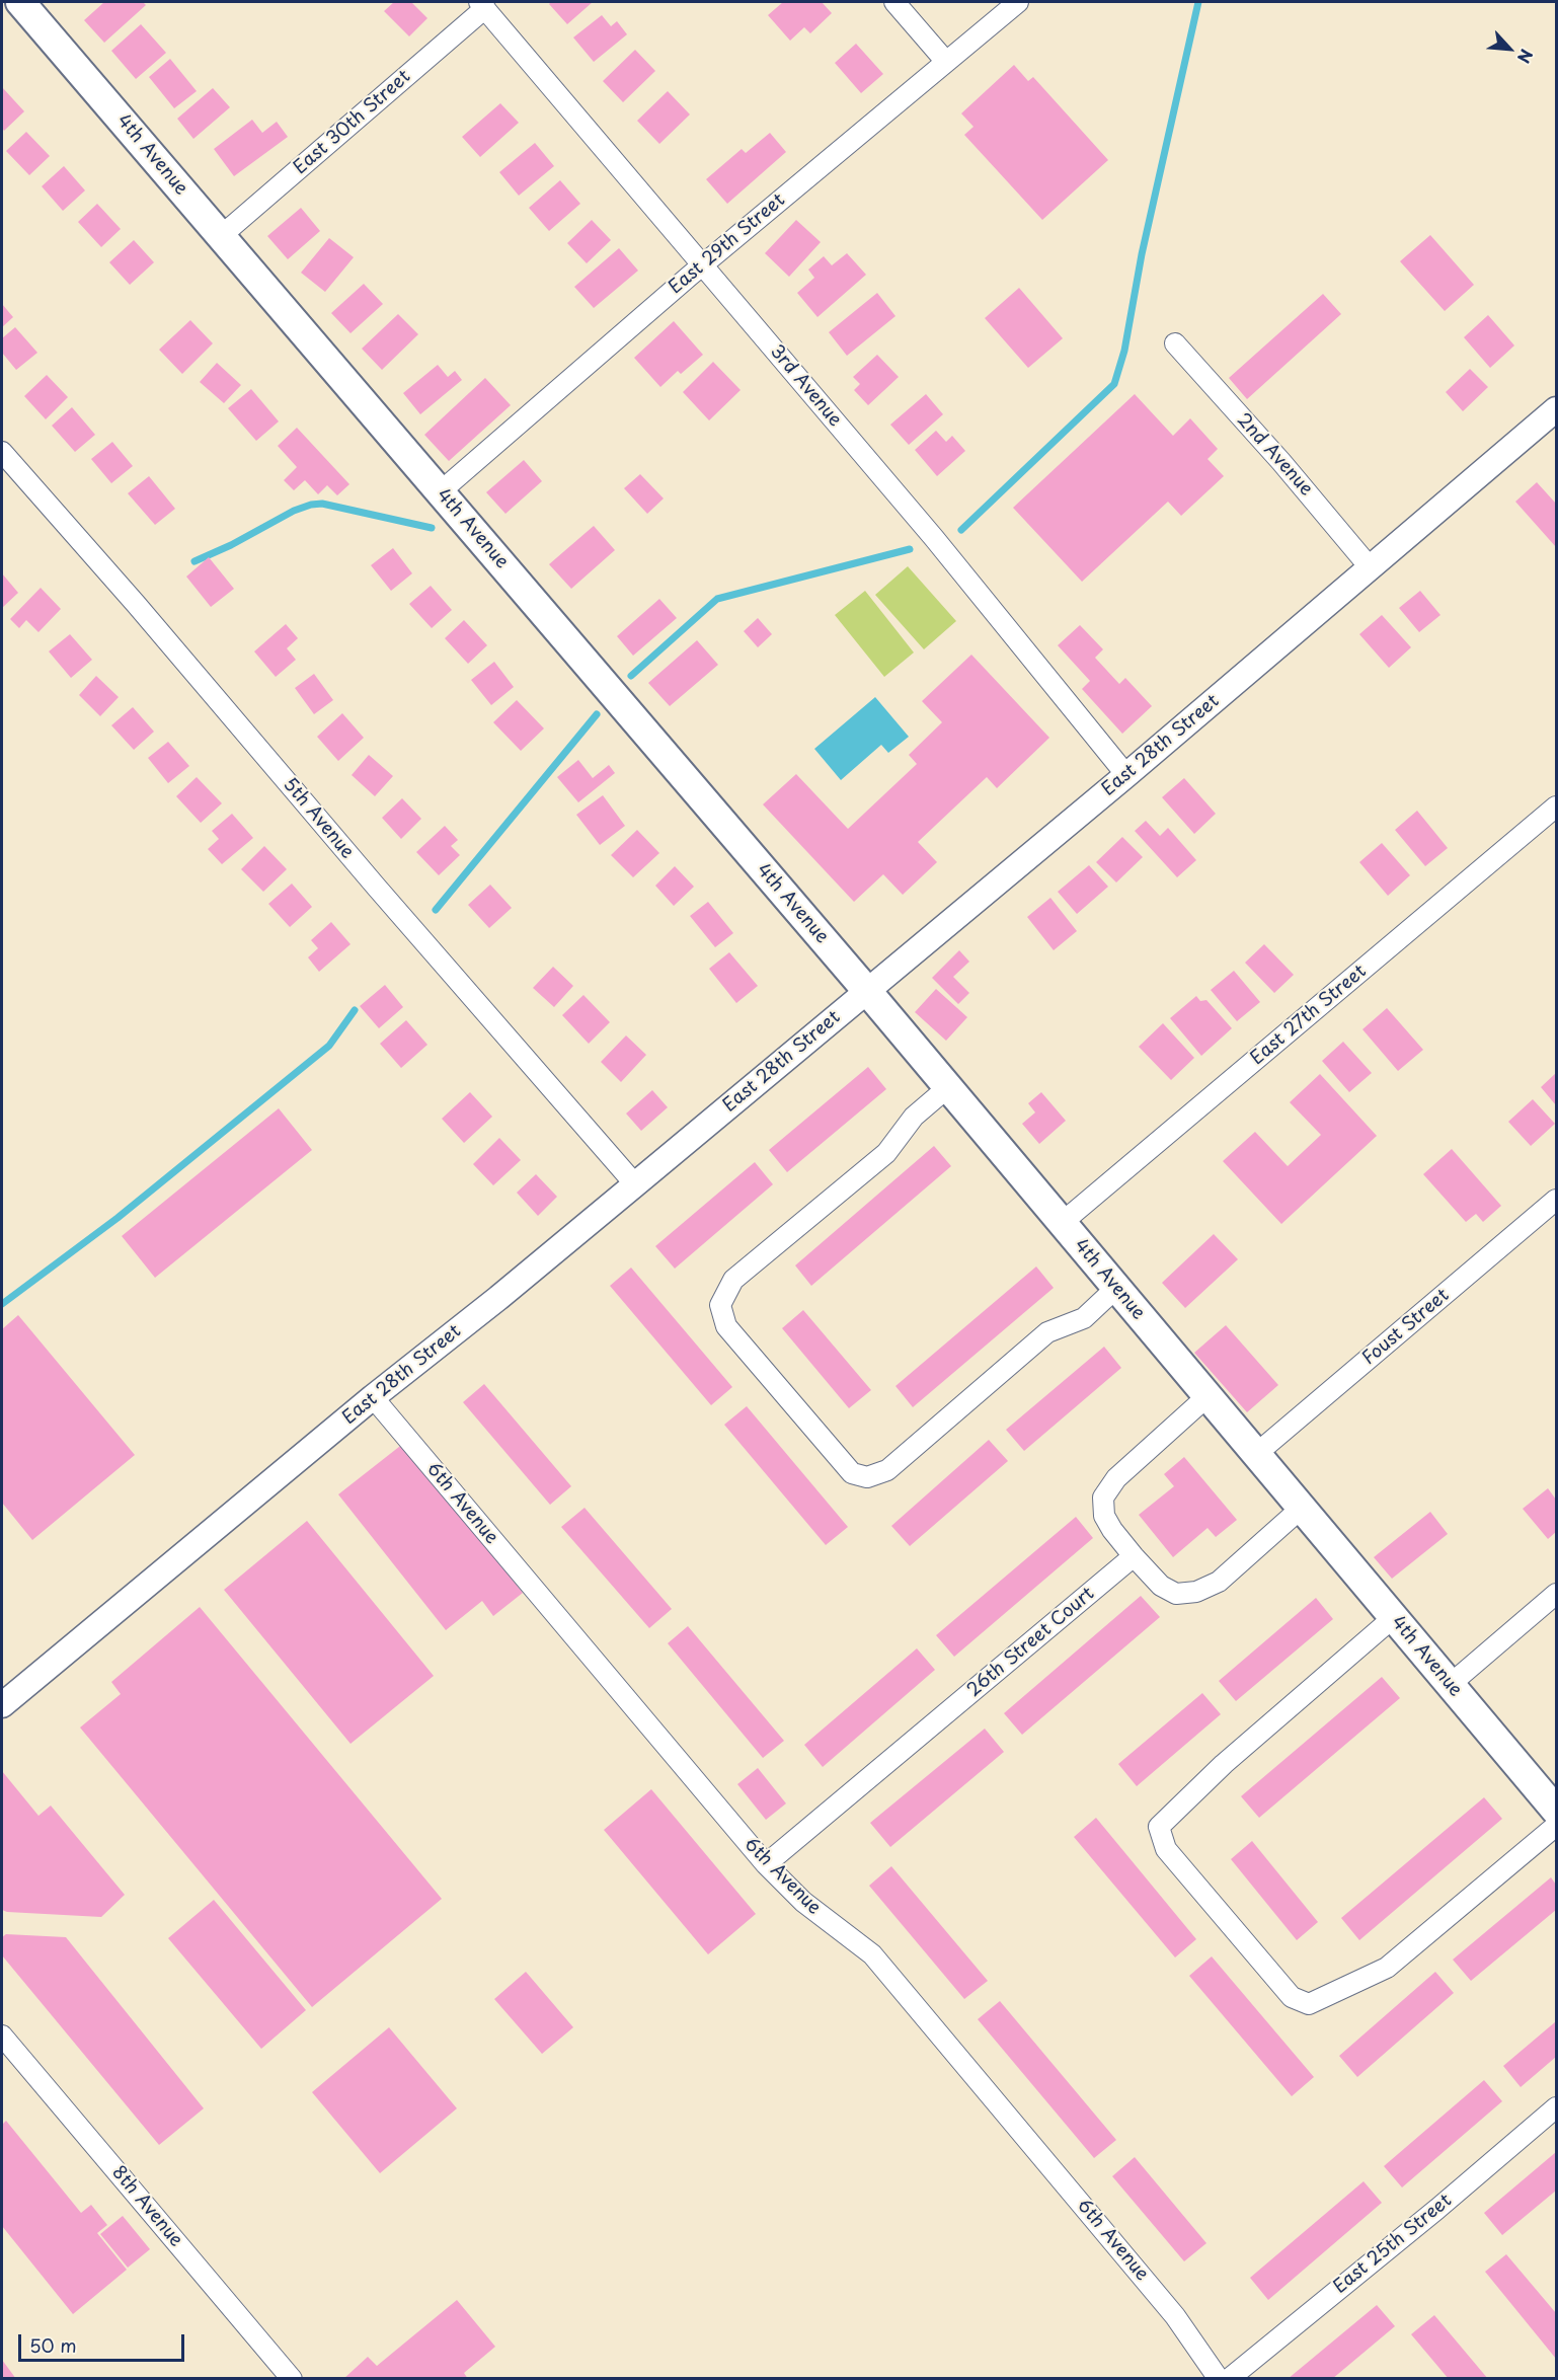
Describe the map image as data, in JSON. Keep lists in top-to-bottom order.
{
  "streets": {
    "main road": ["4th Avenue"],
    "street": [
      "East 30th Street",
      "East 29th Street",
      "3rd Avenue",
      "2nd Avenue",
      "East 28th Street",
      "5th Avenue",
      "East 27th Street",
      "Foust Street",
      "6th Avenue",
      "26th Street Court",
      "8th Avenue",
      "East 25th Street"
    ]
  },
  "crossings": [
    ["East 30th Street", "4th Avenue"],
    ["East 30th Street", "3rd Avenue"],
    ["4th Avenue", "East 29th Street"],
    ["4th Avenue", "East 28th Street"],
    ["4th Avenue", "East 27th Street"],
    ["4th Avenue", "Foust Street"],
    ["East 29th Street", "3rd Avenue"],
    ["3rd Avenue", "East 28th Street"],
    ["2nd Avenue", "East 28th Street"],
    ["East 28th Street", "5th Avenue"],
    ["East 28th Street", "6th Avenue"],
    ["6th Avenue", "26th Street Court"]
  ],
  "scale_bar": "50 m",
  "north": "bottom right"
}
